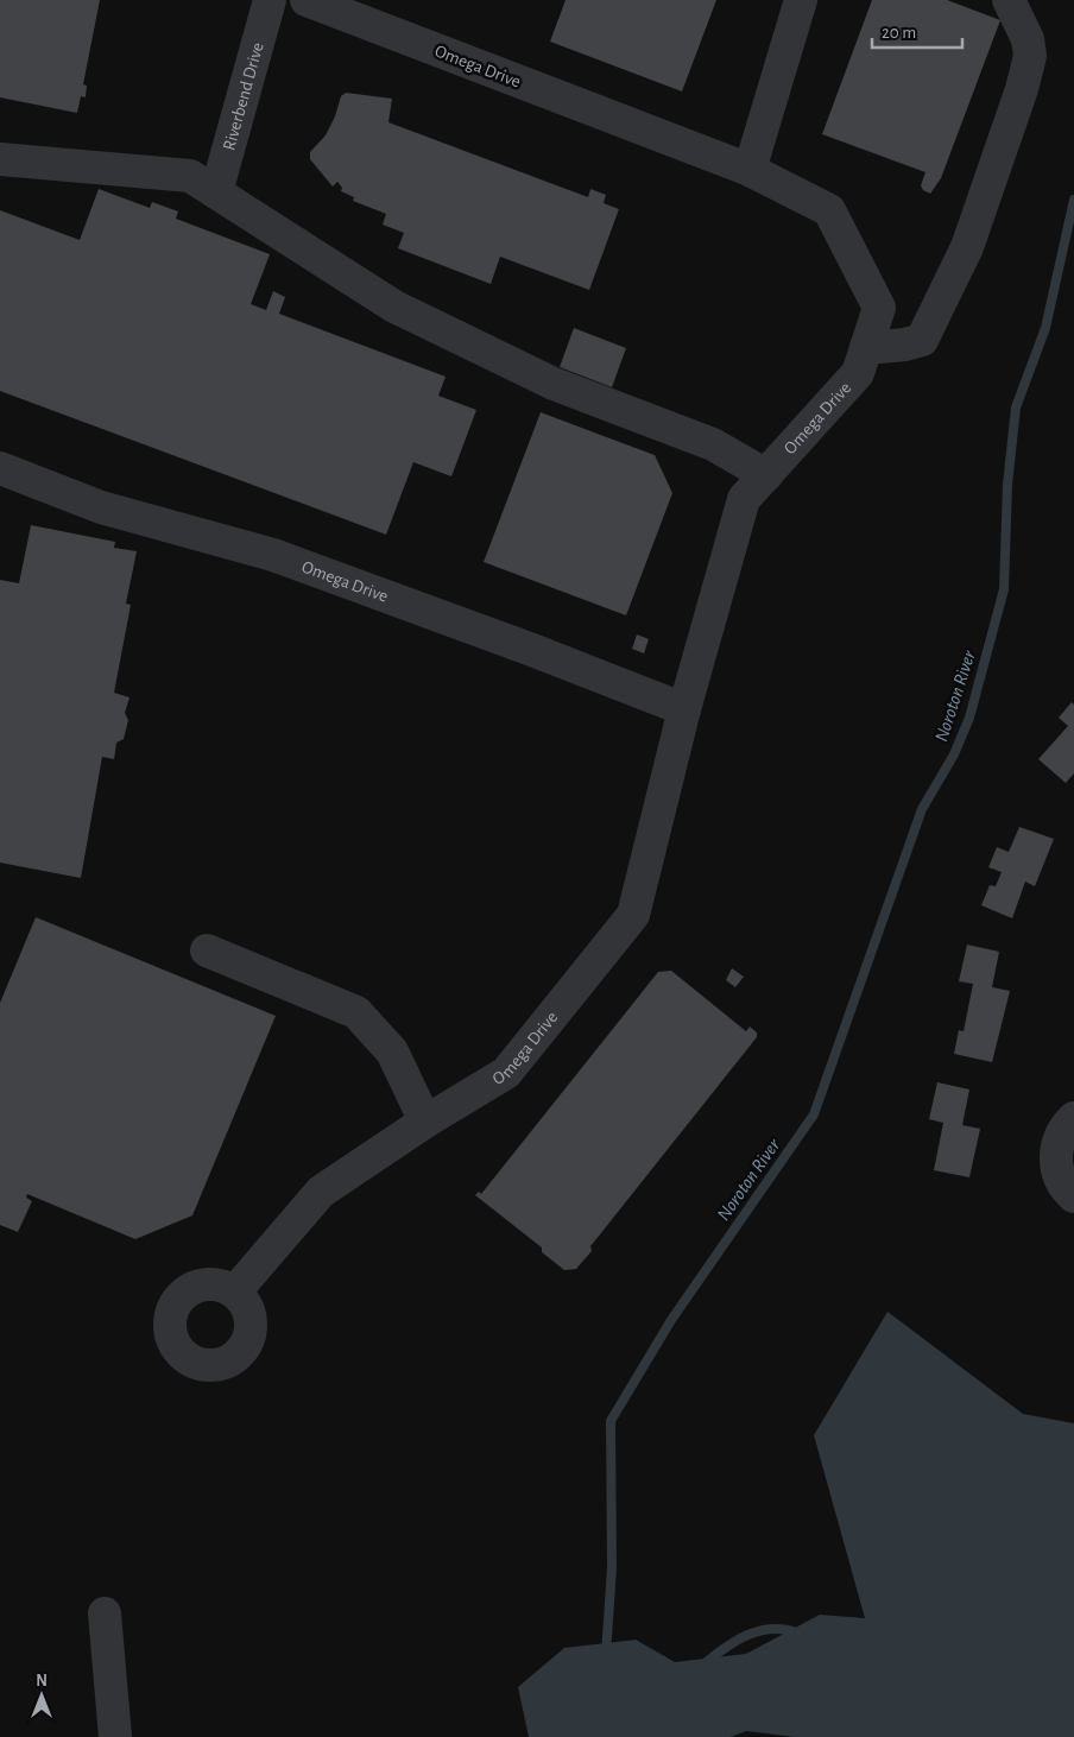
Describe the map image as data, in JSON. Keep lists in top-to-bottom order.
{
  "streets": {
    "street": ["Omega Drive", "Riverbend Drive"]
  },
  "water": ["Noroton River"],
  "scale_bar": "20 m",
  "north": "top"
}
